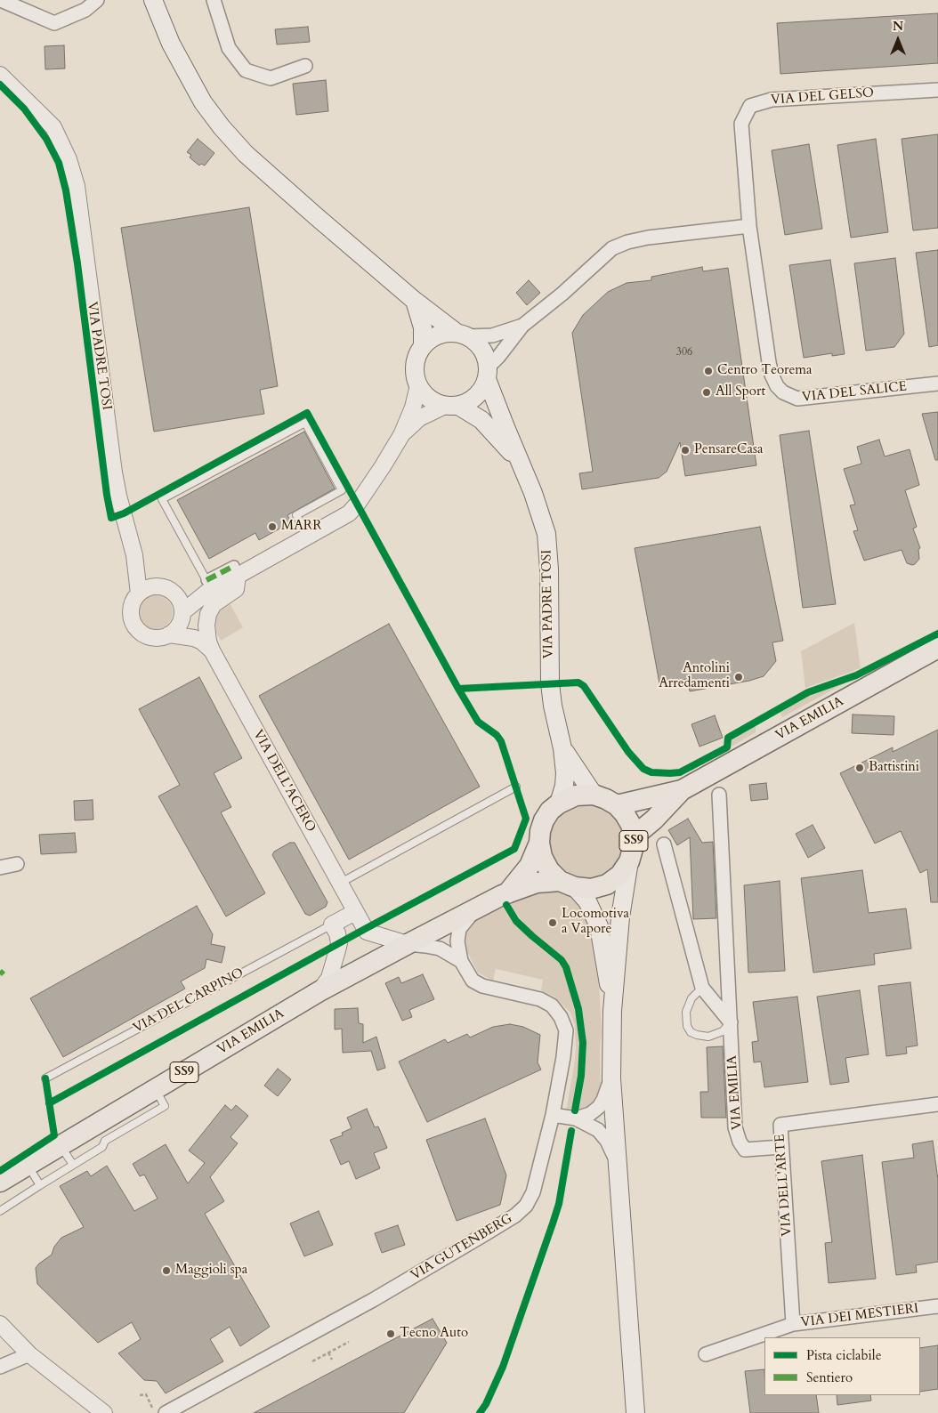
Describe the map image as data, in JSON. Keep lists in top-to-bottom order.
{
  "streets": {
    "main road": ["VIA PADRE TOSI", "VIA EMILIA", "SS9"],
    "street": [
      "VIA DEL GELSO",
      "VIA DEL SALICE",
      "VIA DELL'ACERO",
      "VIA DELL'ARTE",
      "VIA GUTENBERG",
      "VIA DEI MESTIERI"
    ],
    "lane": ["VIA DEL CARPINO"]
  },
  "crossings": [
    ["VIA DEL GELSO", "VIA DEL SALICE"],
    ["VIA PADRE TOSI", "VIA EMILIA"],
    ["VIA PADRE TOSI", "VIA DELL'ACERO"],
    ["VIA EMILIA", "VIA DELL'ACERO"],
    ["VIA EMILIA", "VIA DELL'ARTE"],
    ["VIA EMILIA", "VIA GUTENBERG"],
    ["VIA DELL'ARTE", "VIA DEI MESTIERI"]
  ],
  "places": [
    "Centro Teorema",
    "All Sport",
    "PensareCasa",
    "MARR",
    "Antolini Arredamenti",
    "Battistini",
    "Locomotiva a Vapore",
    "Maggioli spa",
    "Tecno Auto"
  ],
  "house_numbers": ["306"],
  "legend": ["Pista ciclabile", "Sentiero"],
  "north": "top"
}
